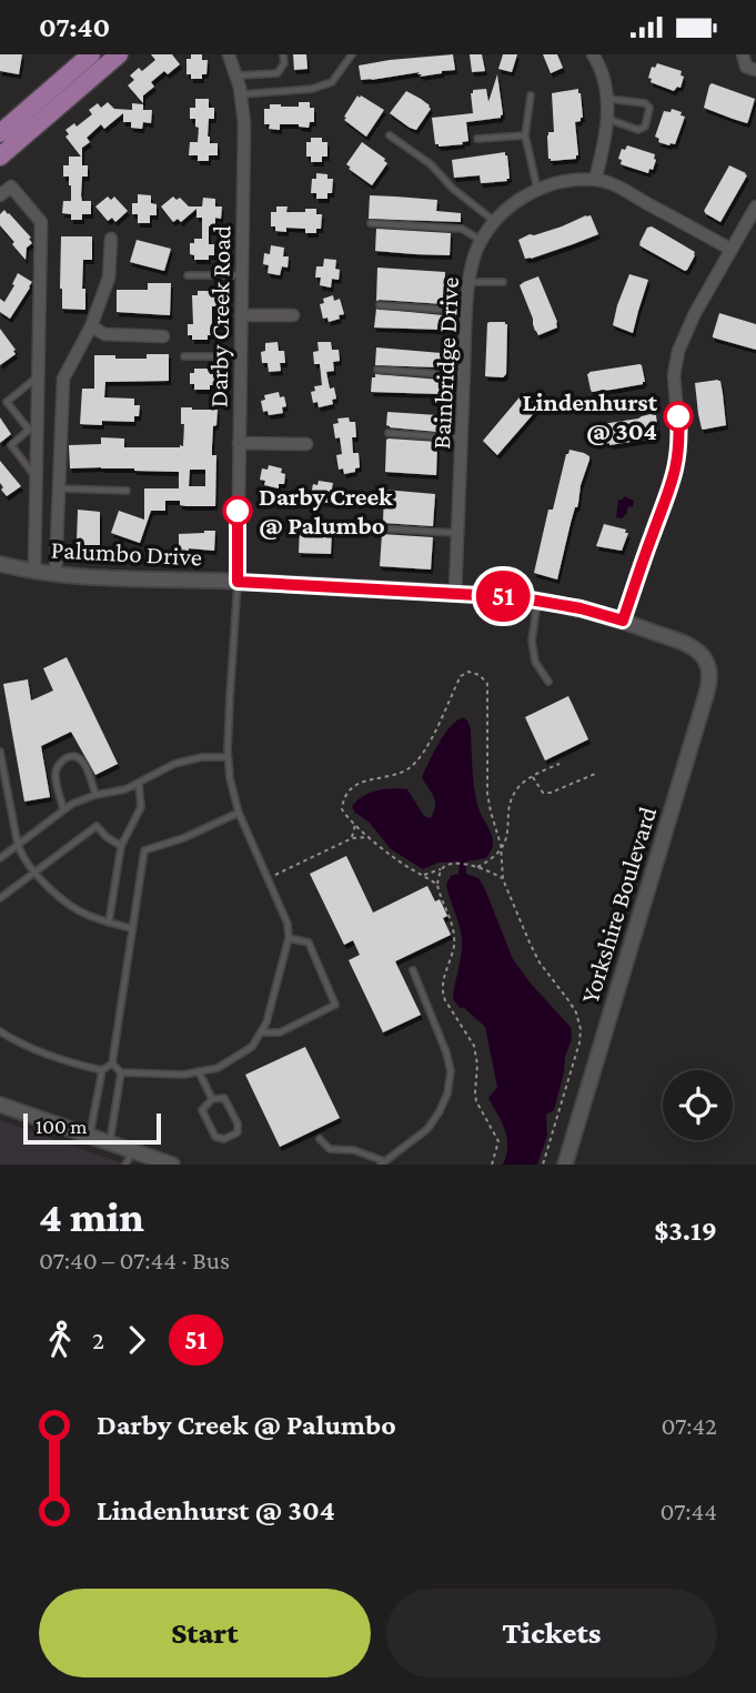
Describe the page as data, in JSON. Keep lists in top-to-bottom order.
{
  "streets": {
    "street": [
      "Darby Creek Road",
      "Bainbridge Drive",
      "Palumbo Drive",
      "Yorkshire Boulevard"
    ]
  },
  "crossings": [
    ["Darby Creek Road", "Palumbo Drive"],
    ["Bainbridge Drive", "Palumbo Drive"],
    ["Palumbo Drive", "Yorkshire Boulevard"]
  ],
  "places": ["Lindenhurst @ 304", "Darby Creek @ Palumbo"],
  "lines": ["bus line 51"],
  "scale_bar": "100 m",
  "page": {
    "status": "07:40",
    "on_map": "51",
    "scale": "100 m",
    "heading": ["4 min", "07:40 – 07:44 · Bus", "$3.19"],
    "legs": ["2", "51"],
    "list": [
      {
        "name": "Darby Creek @ Palumbo",
        "value": "07:42"
      },
      {
        "name": "Lindenhurst @ 304",
        "value": "07:44"
      }
    ],
    "buttons": ["Start", "Tickets"]
  }
}
